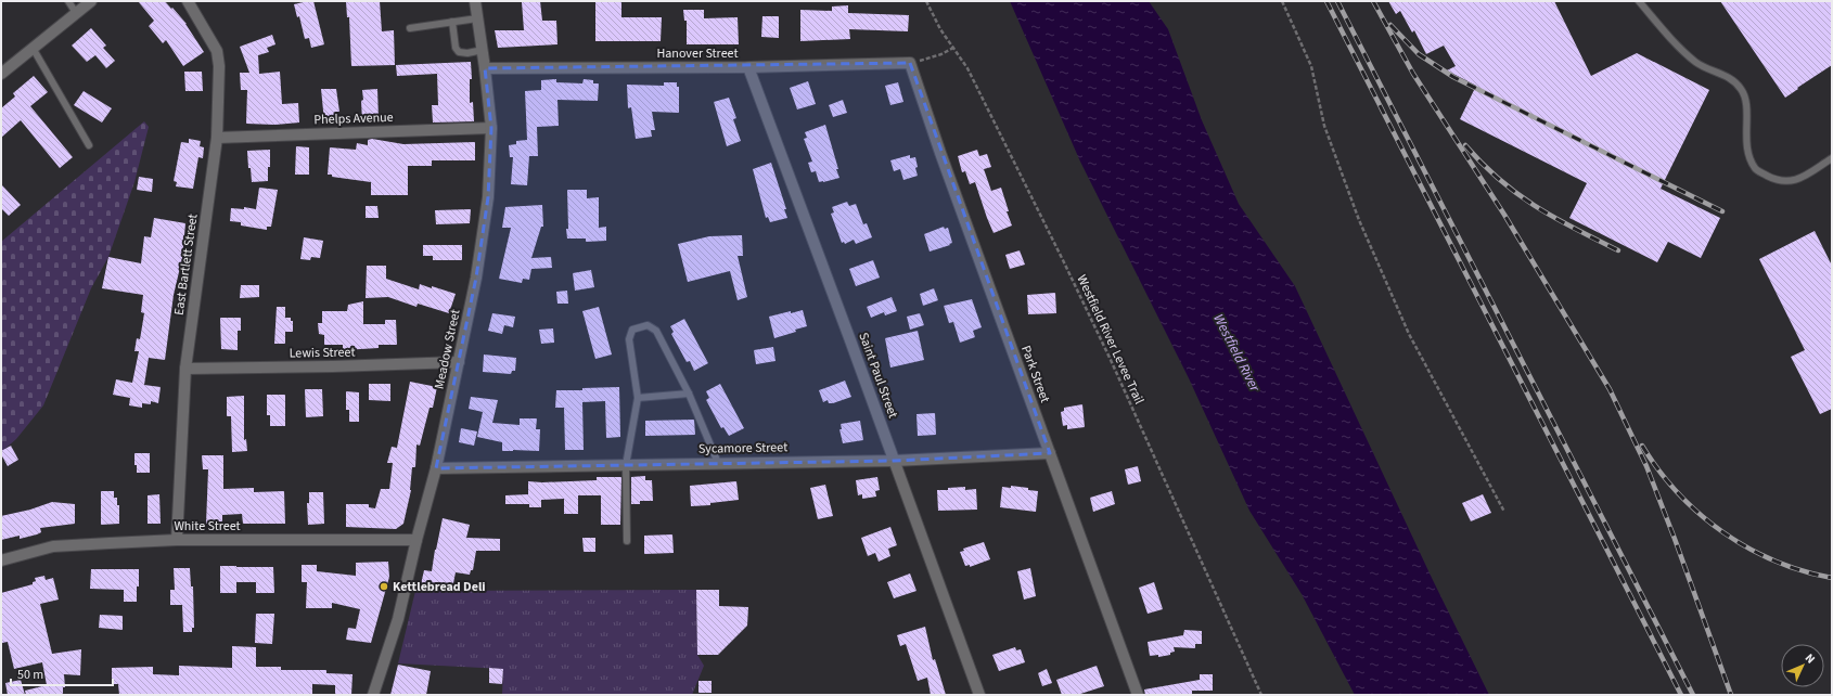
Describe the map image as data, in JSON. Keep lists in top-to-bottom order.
{
  "streets": {
    "street": [
      "Hanover Street",
      "Phelps Avenue",
      "East Bartlett Street",
      "Meadow Street",
      "Lewis Street",
      "Park Street",
      "Saint Paul Street",
      "Sycamore Street",
      "White Street"
    ],
    "path": ["Westfield River Levee Trail"]
  },
  "crossings": [
    ["Hanover Street", "Meadow Street"],
    ["Hanover Street", "Park Street"],
    ["Hanover Street", "Saint Paul Street"],
    ["Phelps Avenue", "East Bartlett Street"],
    ["Phelps Avenue", "Meadow Street"],
    ["East Bartlett Street", "Lewis Street"],
    ["East Bartlett Street", "White Street"],
    ["Meadow Street", "Lewis Street"],
    ["Meadow Street", "Sycamore Street"],
    ["Meadow Street", "White Street"],
    ["Park Street", "Sycamore Street"],
    ["Saint Paul Street", "Sycamore Street"]
  ],
  "water": ["Westfield River"],
  "places": ["Kettlebread Deli"],
  "scale_bar": "50 m",
  "north": "top right"
}
